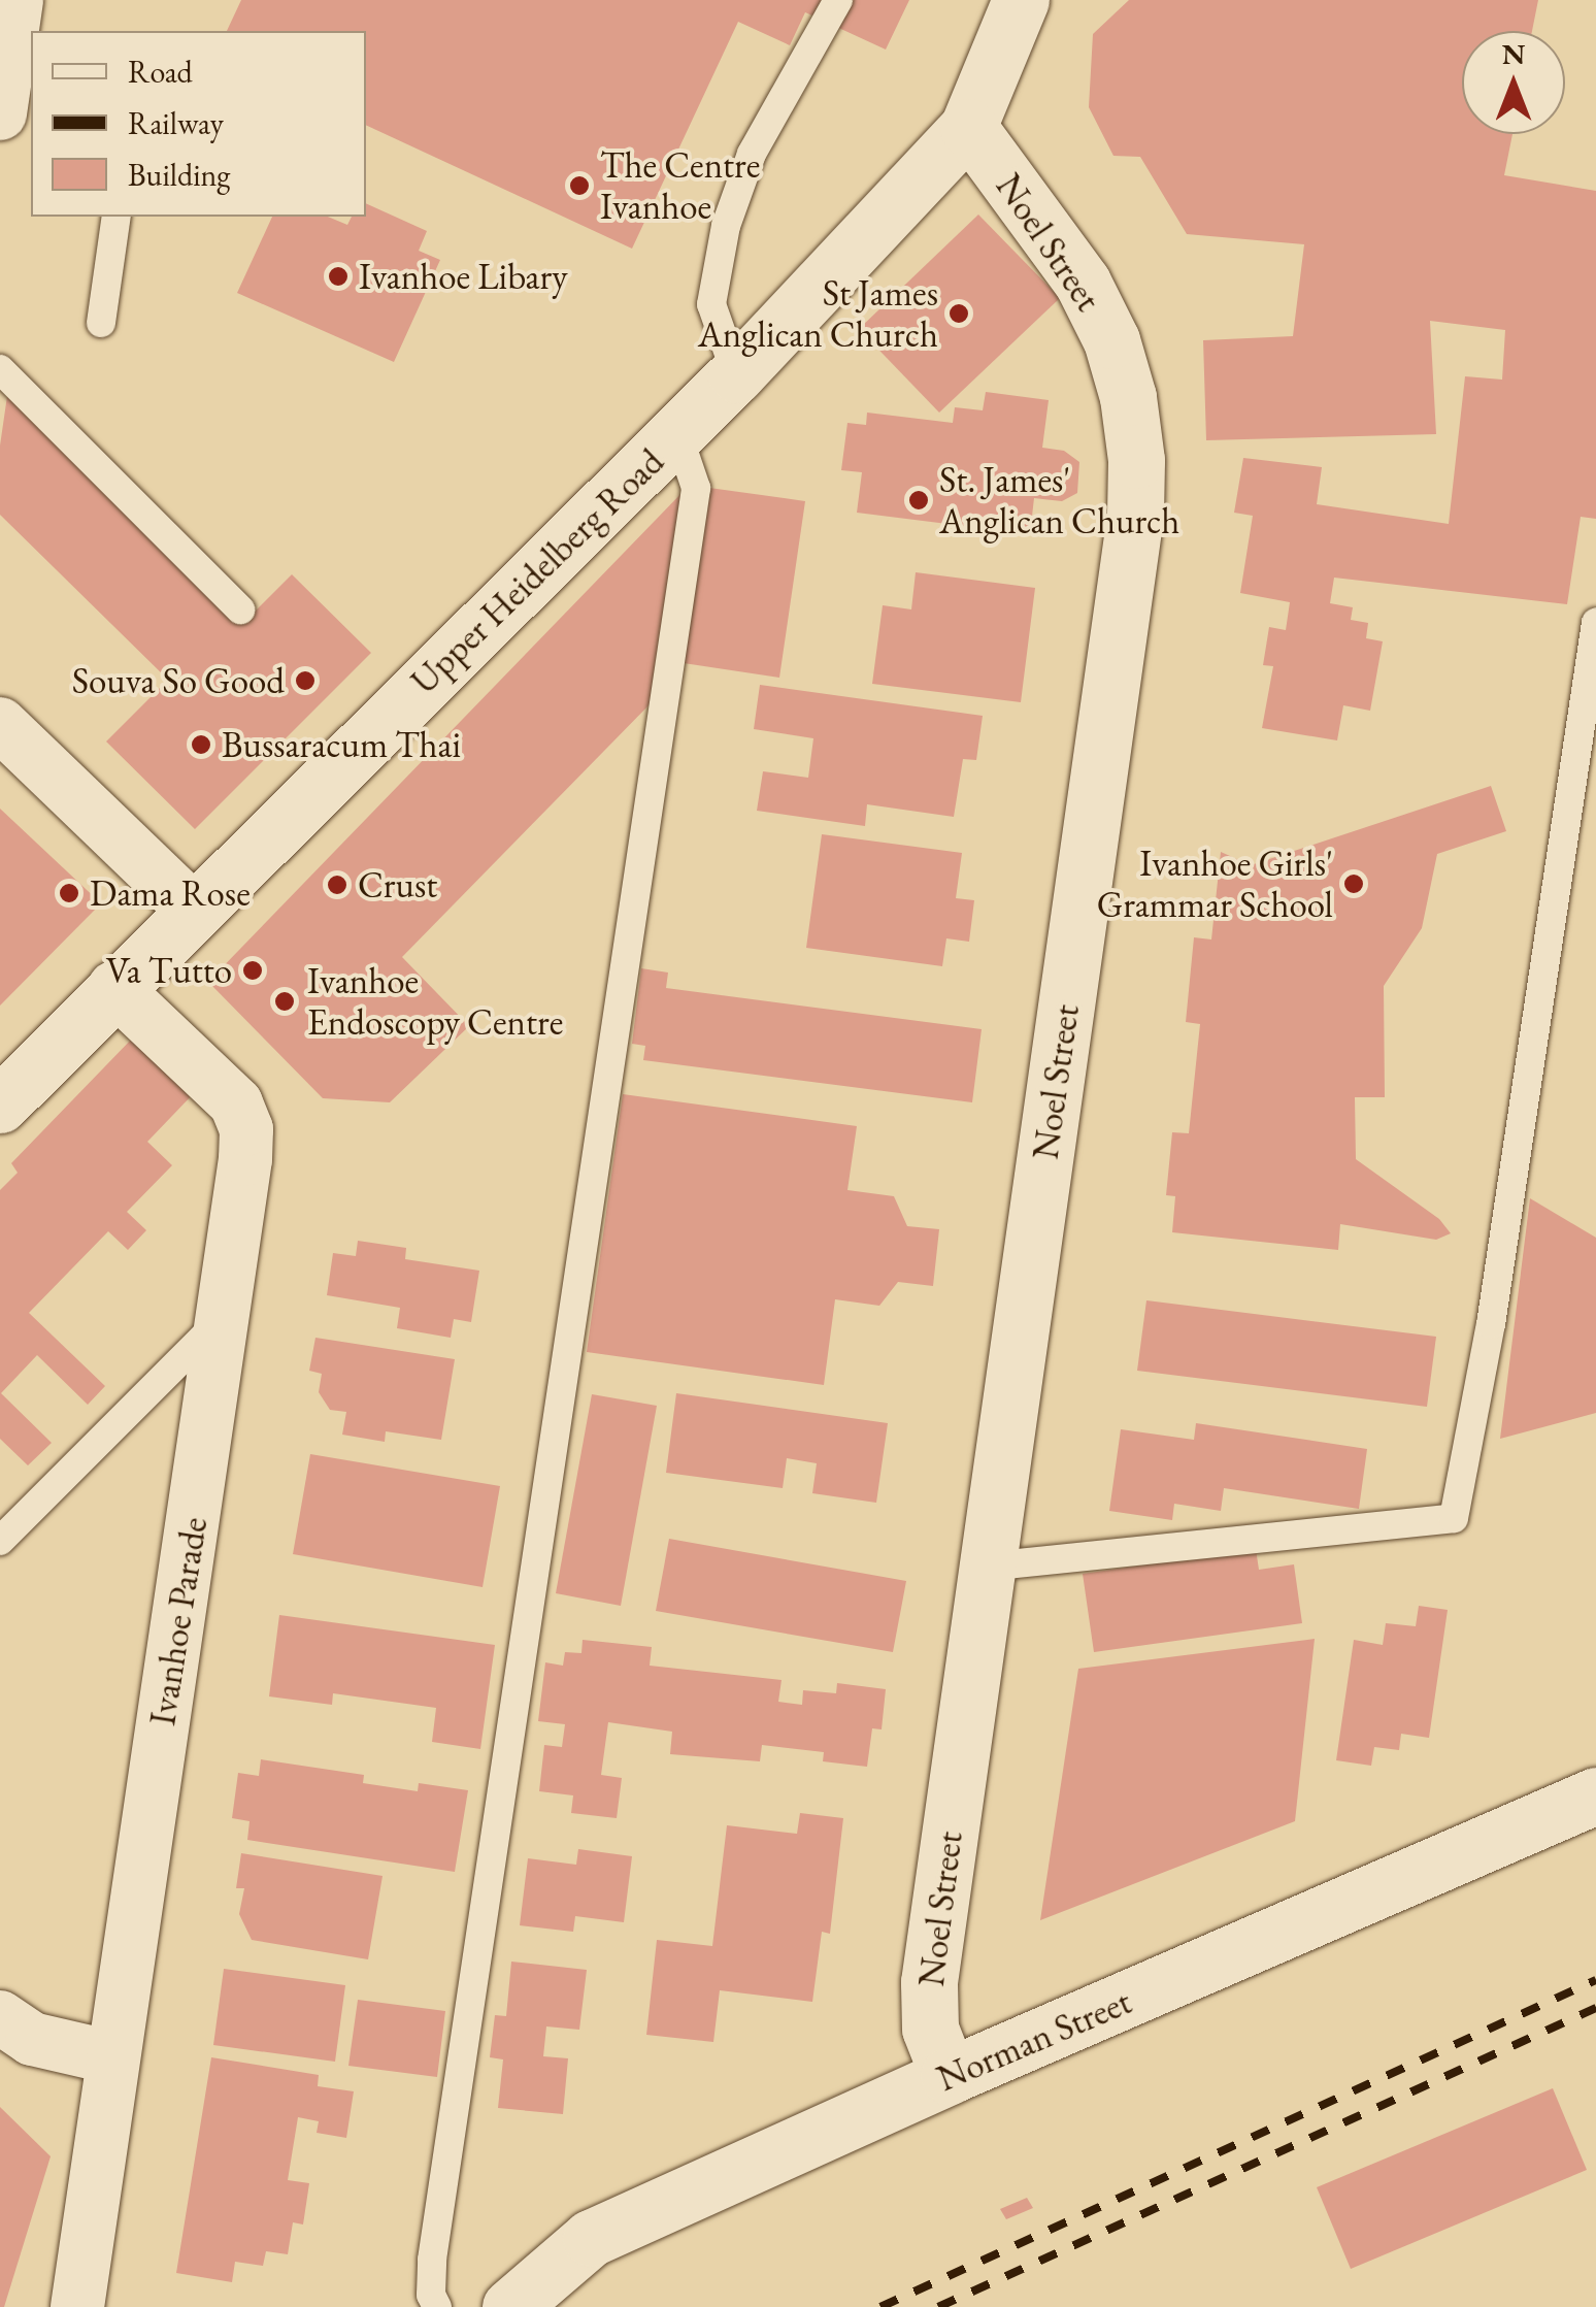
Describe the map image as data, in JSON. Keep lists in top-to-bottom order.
{
  "streets": {
    "street": [
      "Noel Street",
      "Upper Heidelberg Road",
      "Ivanhoe Parade",
      "Norman Street"
    ]
  },
  "crossings": [
    ["Noel Street", "Upper Heidelberg Road"],
    ["Noel Street", "Norman Street"],
    ["Upper Heidelberg Road", "Ivanhoe Parade"]
  ],
  "places": [
    "The Centre Ivanhoe",
    "Ivanhoe Libary",
    "St James Anglican Church",
    "St. James' Anglican Church",
    "Souva So Good",
    "Bussaracum Thai",
    "Ivanhoe Girls' Grammar School",
    "Crust",
    "Dama Rose",
    "Va Tutto",
    "Ivanhoe Endoscopy Centre"
  ],
  "legend": ["Road", "Railway", "Building"],
  "north": "top"
}
